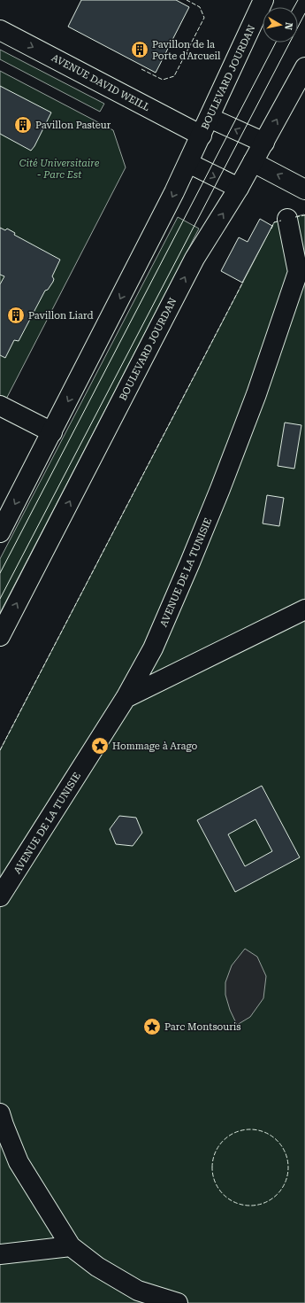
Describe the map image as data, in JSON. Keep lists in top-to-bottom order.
{
  "streets": {
    "street": ["BOULEVARD JOURDAN", "AVENUE DAVID WEILL", "AVENUE DE LA TUNISIE"]
  },
  "crossings": [
    ["BOULEVARD JOURDAN", "AVENUE DAVID WEILL"]
  ],
  "one_way": ["AVENUE DAVID WEILL"],
  "parks": ["Cité Universitaire - Parc Est"],
  "places": {
    "building": ["Pavillon de la Porte d'Arcueil", "Pavillon Pasteur", "Pavillon Liard"],
    "place": ["Hommage à Arago", "Parc Montsouris"]
  },
  "north": "right"
}
